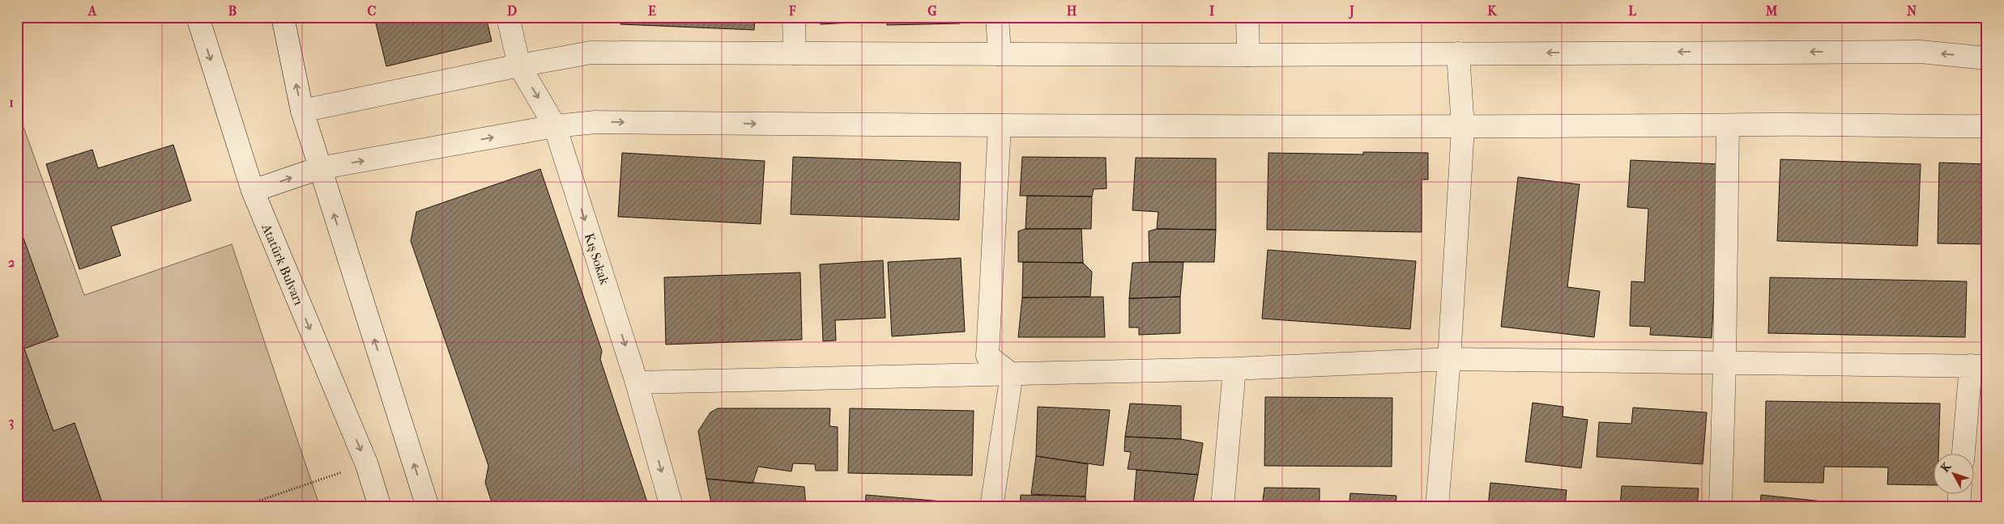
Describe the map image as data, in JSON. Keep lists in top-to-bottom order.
{
  "streets": {
    "street": ["Kış Sokak", "Atatürk Bulvarı"]
  },
  "one_way": ["Kış Sokak"],
  "north": "top left",
  "grid": {
    "columns": [
      "A",
      "B",
      "C",
      "D",
      "E",
      "F",
      "G",
      "H",
      "I",
      "J",
      "K",
      "L",
      "M",
      "N"
    ],
    "rows": ["1", "2", "3"]
  }
}
